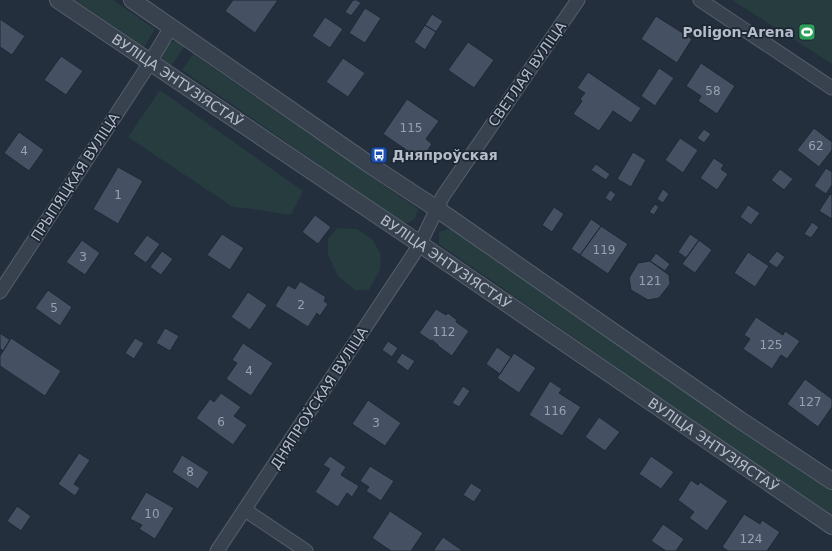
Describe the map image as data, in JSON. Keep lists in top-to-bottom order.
{
  "streets": {
    "street": [
      "СВЕТЛАЯ ВУЛІЦА",
      "ВУЛІЦА ЭНТУЗІЯСТАЎ",
      "ПРЫПЯЦКАЯ ВУЛІЦА",
      "ДНЯПРОЎСКАЯ ВУЛІЦА"
    ]
  },
  "crossings": [
    ["СВЕТЛАЯ ВУЛІЦА", "ВУЛІЦА ЭНТУЗІЯСТАЎ"],
    ["СВЕТЛАЯ ВУЛІЦА", "ДНЯПРОЎСКАЯ ВУЛІЦА"],
    ["ВУЛІЦА ЭНТУЗІЯСТАЎ", "ПРЫПЯЦКАЯ ВУЛІЦА"],
    ["ВУЛІЦА ЭНТУЗІЯСТАЎ", "ДНЯПРОЎСКАЯ ВУЛІЦА"]
  ],
  "places": {
    "sports": ["Poligon-Arena"],
    "bus stop": ["Дняпроўская"]
  },
  "house_numbers": [
    "58",
    "115",
    "62",
    "4",
    "1",
    "119",
    "3",
    "121",
    "2",
    "5",
    "112",
    "125",
    "4",
    "127",
    "116",
    "6",
    "3",
    "8",
    "10",
    "124"
  ]
}
